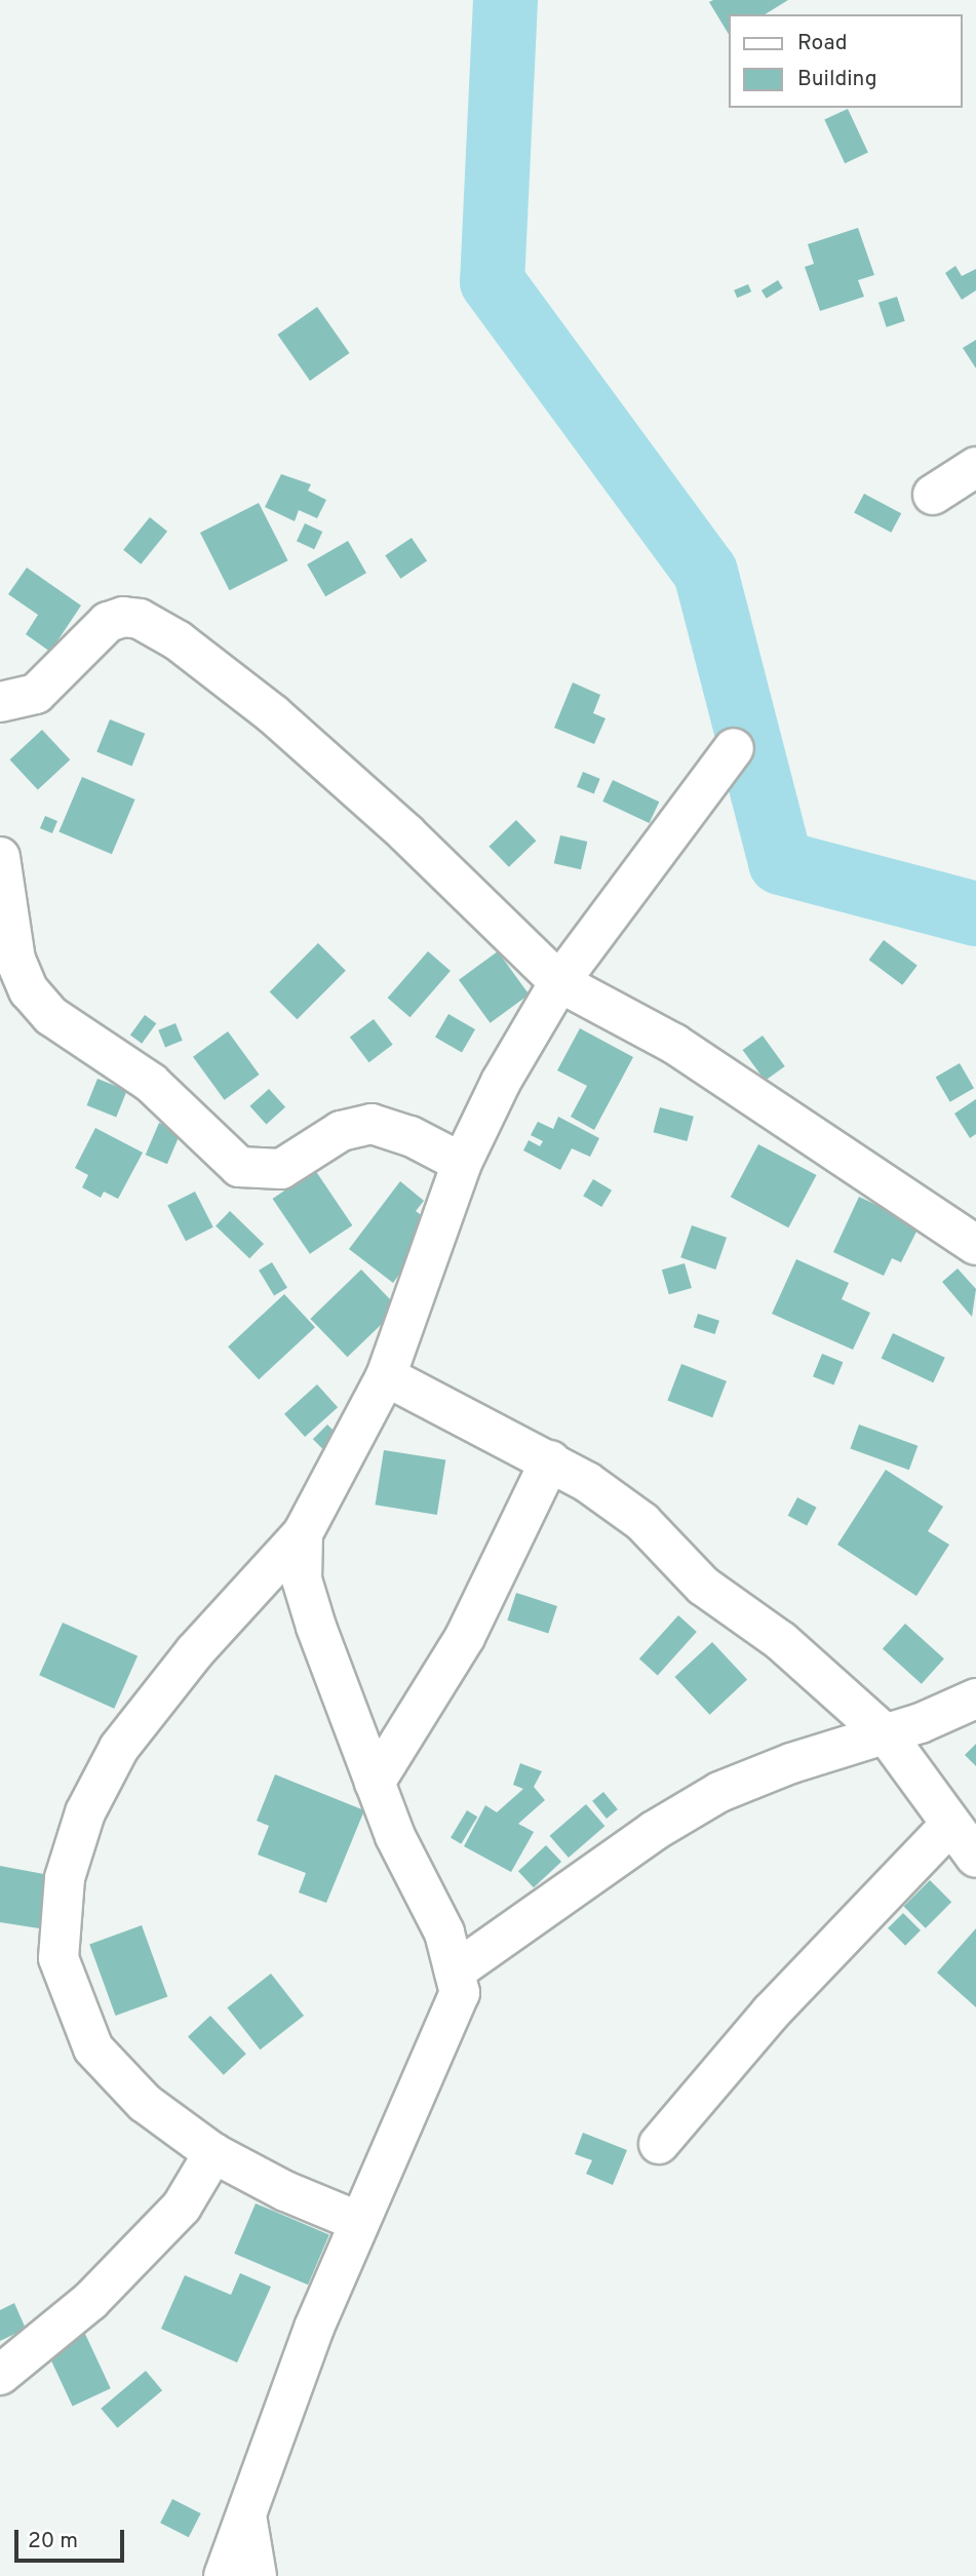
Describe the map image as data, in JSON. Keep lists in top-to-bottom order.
{
  "legend": ["Road", "Building"],
  "scale_bar": "20 m"
}
